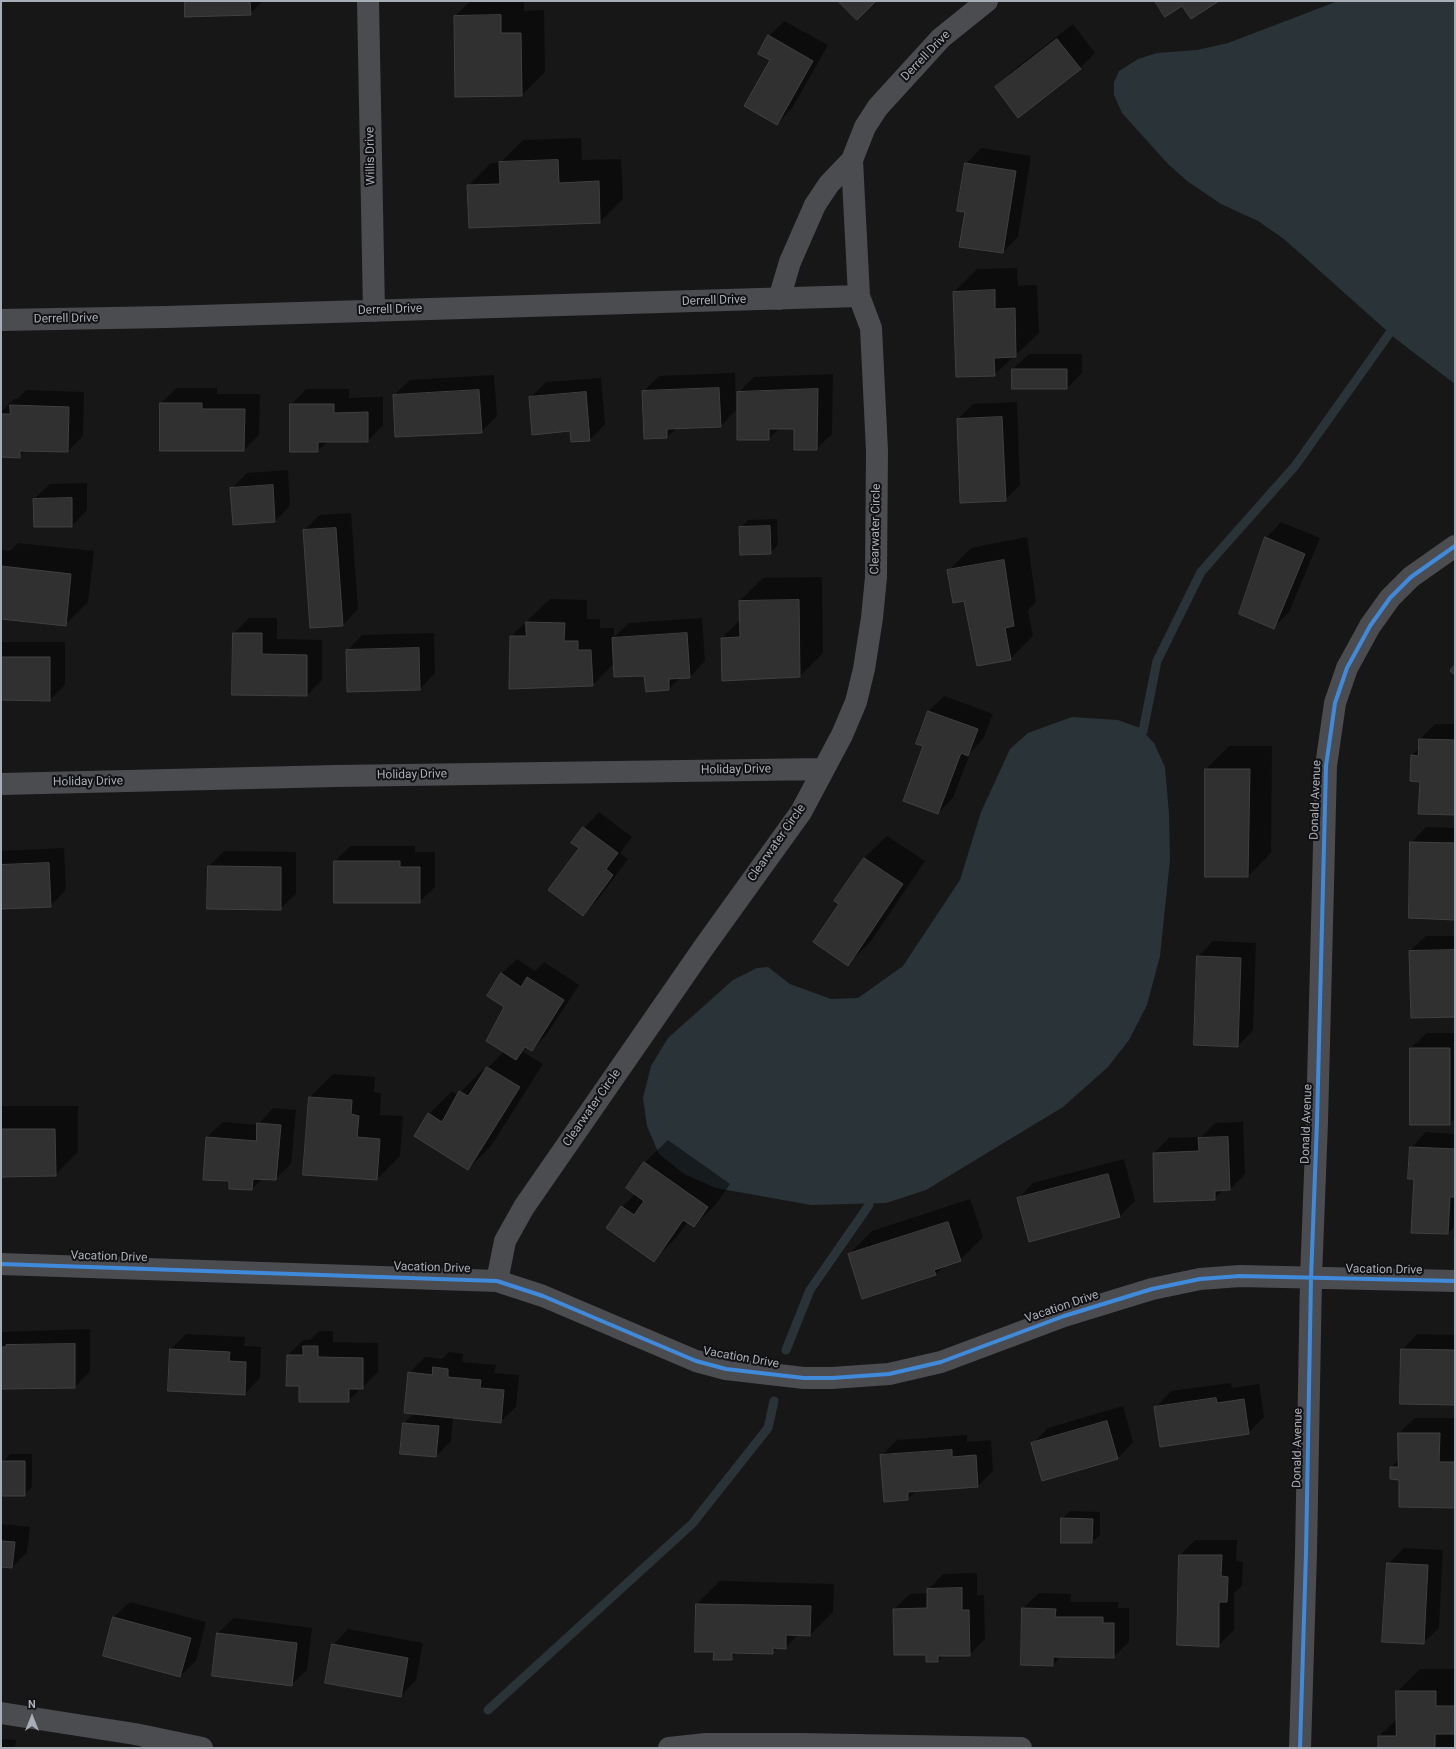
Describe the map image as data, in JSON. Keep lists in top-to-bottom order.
{
  "streets": {
    "street": [
      "Derrell Drive",
      "Willis Drive",
      "Clearwater Circle",
      "Holiday Drive",
      "Donald Avenue",
      "Vacation Drive"
    ]
  },
  "crossings": [
    ["Derrell Drive", "Willis Drive"],
    ["Derrell Drive", "Clearwater Circle"],
    ["Clearwater Circle", "Holiday Drive"],
    ["Clearwater Circle", "Vacation Drive"],
    ["Donald Avenue", "Vacation Drive"]
  ],
  "north": "top"
}
